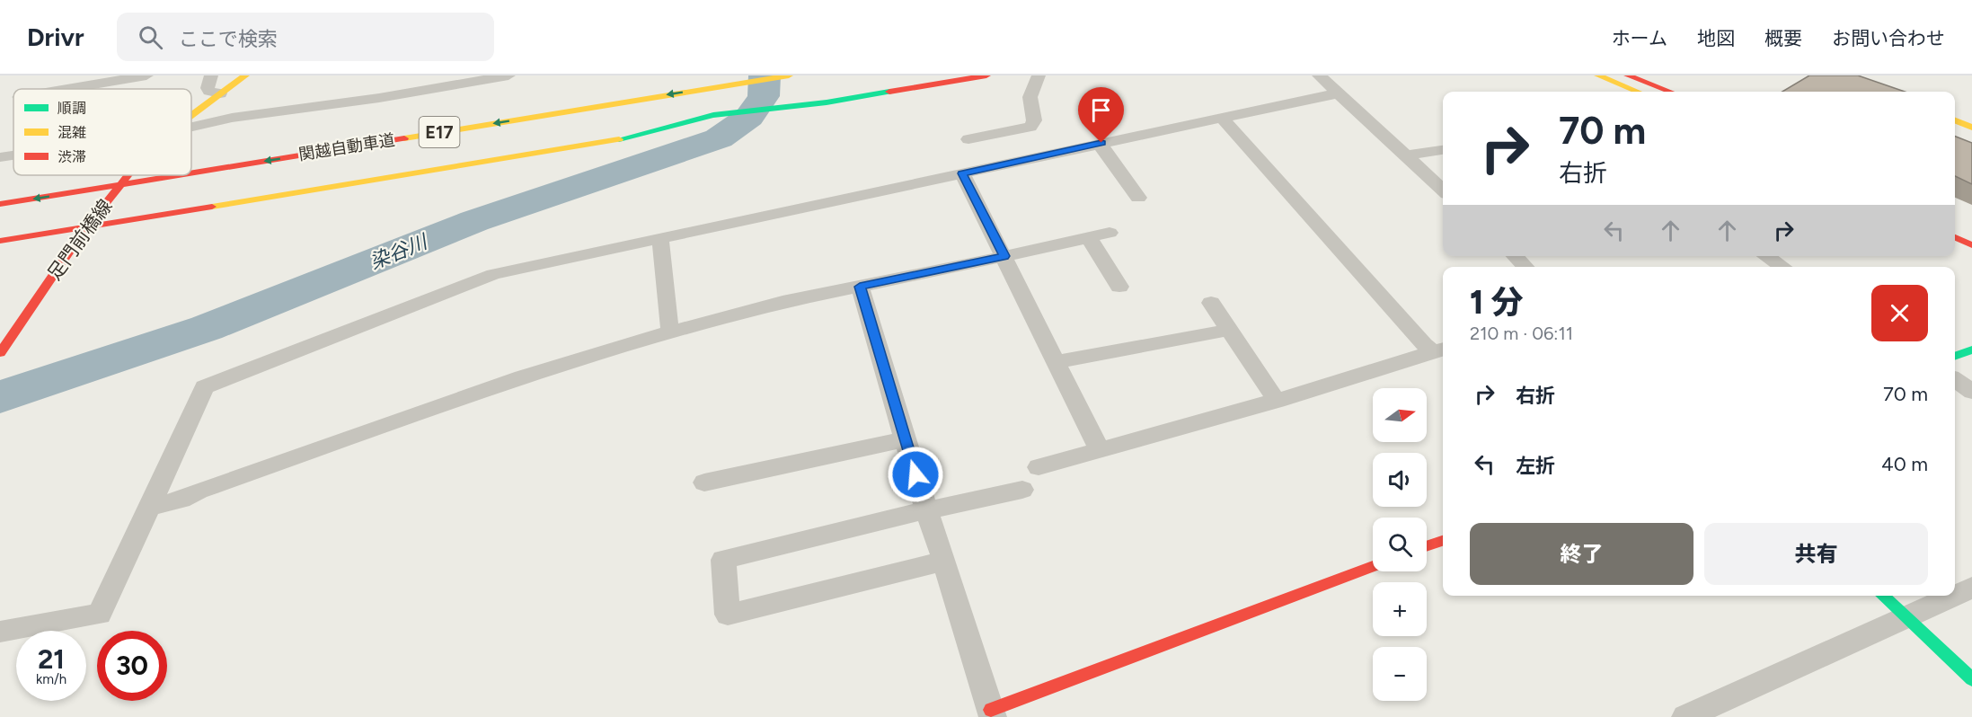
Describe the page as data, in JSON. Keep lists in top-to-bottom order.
{
  "streets": {
    "main road": ["E17", "関越自動車道", "足門前橋線"]
  },
  "water": ["染谷川"],
  "legend": ["順調", "混雑", "渋滞"],
  "north": "right",
  "page": {
    "header": "Drivr",
    "search": "ここで検索",
    "nav": [
      "ホーム",
      "地図",
      "概要",
      "お問い合わせ"
    ],
    "turn": ["70 m", "右折"],
    "heading": ["1 分", "210 m · 06:11"],
    "list": [
      {
        "name": "右折",
        "value": "70 m"
      },
      {
        "name": "左折",
        "value": "40 m"
      }
    ],
    "map_buttons": ["+", "−"],
    "buttons": ["終了", "共有"],
    "speed": "21 km/h",
    "limit": "30"
  }
}
